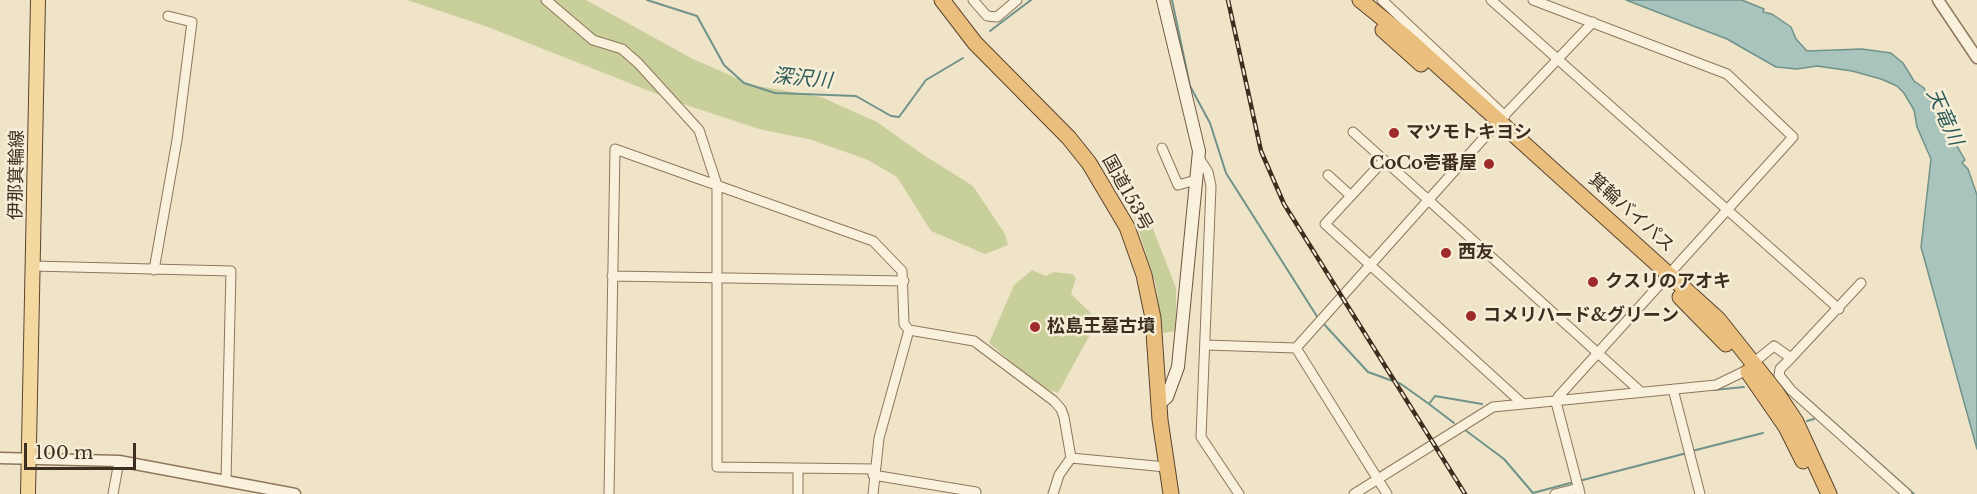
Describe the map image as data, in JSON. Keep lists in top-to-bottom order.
{
  "streets": {
    "highway": ["国道153号", "箕輪バイパス"],
    "main road": ["伊那箕輪線"]
  },
  "water": ["深沢川", "天竜川"],
  "places": [
    "マツモトキヨシ",
    "CoCo壱番屋",
    "西友",
    "クスリのアオキ",
    "コメリハード&グリーン",
    "松島王墓古墳"
  ],
  "scale_bar": "100 m"
}
